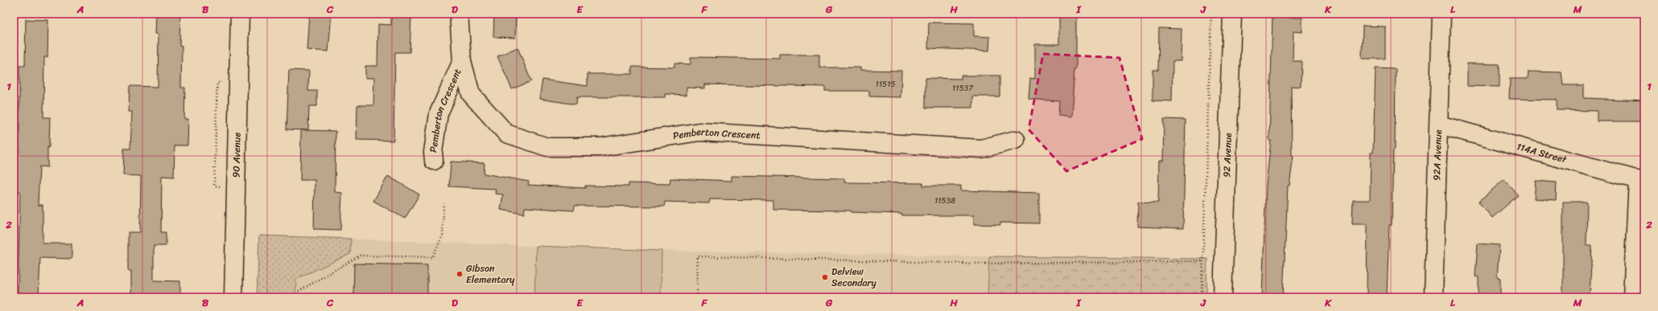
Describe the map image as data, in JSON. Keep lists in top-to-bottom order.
{
  "streets": {
    "street": [
      "Pemberton Crescent",
      "114A Street",
      "90 Avenue",
      "92 Avenue",
      "92A Avenue"
    ]
  },
  "crossings": [
    ["114A Street", "92A Avenue"]
  ],
  "places": ["Gibson Elementary", "Delview Secondary"],
  "house_numbers": ["11515", "11537", "11538"],
  "grid": {
    "columns": [
      "A",
      "B",
      "C",
      "D",
      "E",
      "F",
      "G",
      "H",
      "I",
      "J",
      "K",
      "L",
      "M"
    ],
    "rows": ["1", "2"]
  }
}
